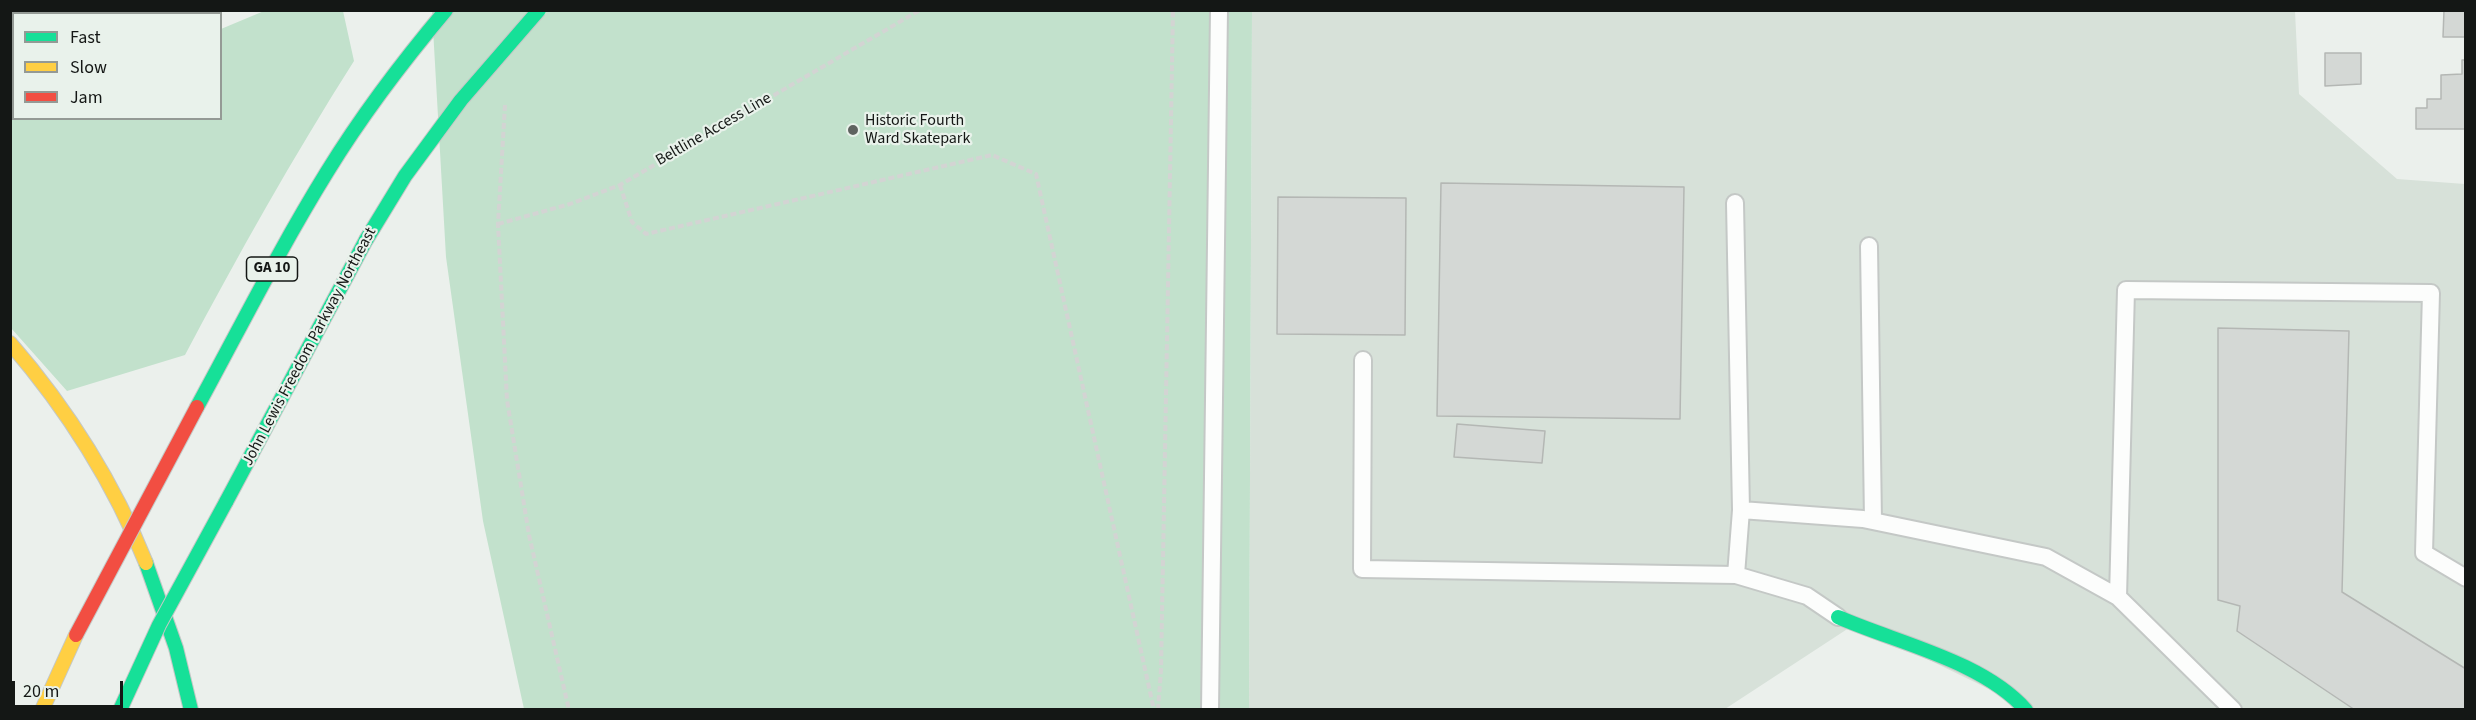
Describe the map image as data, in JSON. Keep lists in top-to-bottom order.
{
  "streets": {
    "main road": ["GA 10", "John Lewis Freedom Parkway Northeast"],
    "path": ["Beltline Access Line"]
  },
  "places": ["Historic Fourth Ward Skatepark"],
  "legend": ["Fast", "Slow", "Jam"],
  "scale_bar": "20 m"
}
